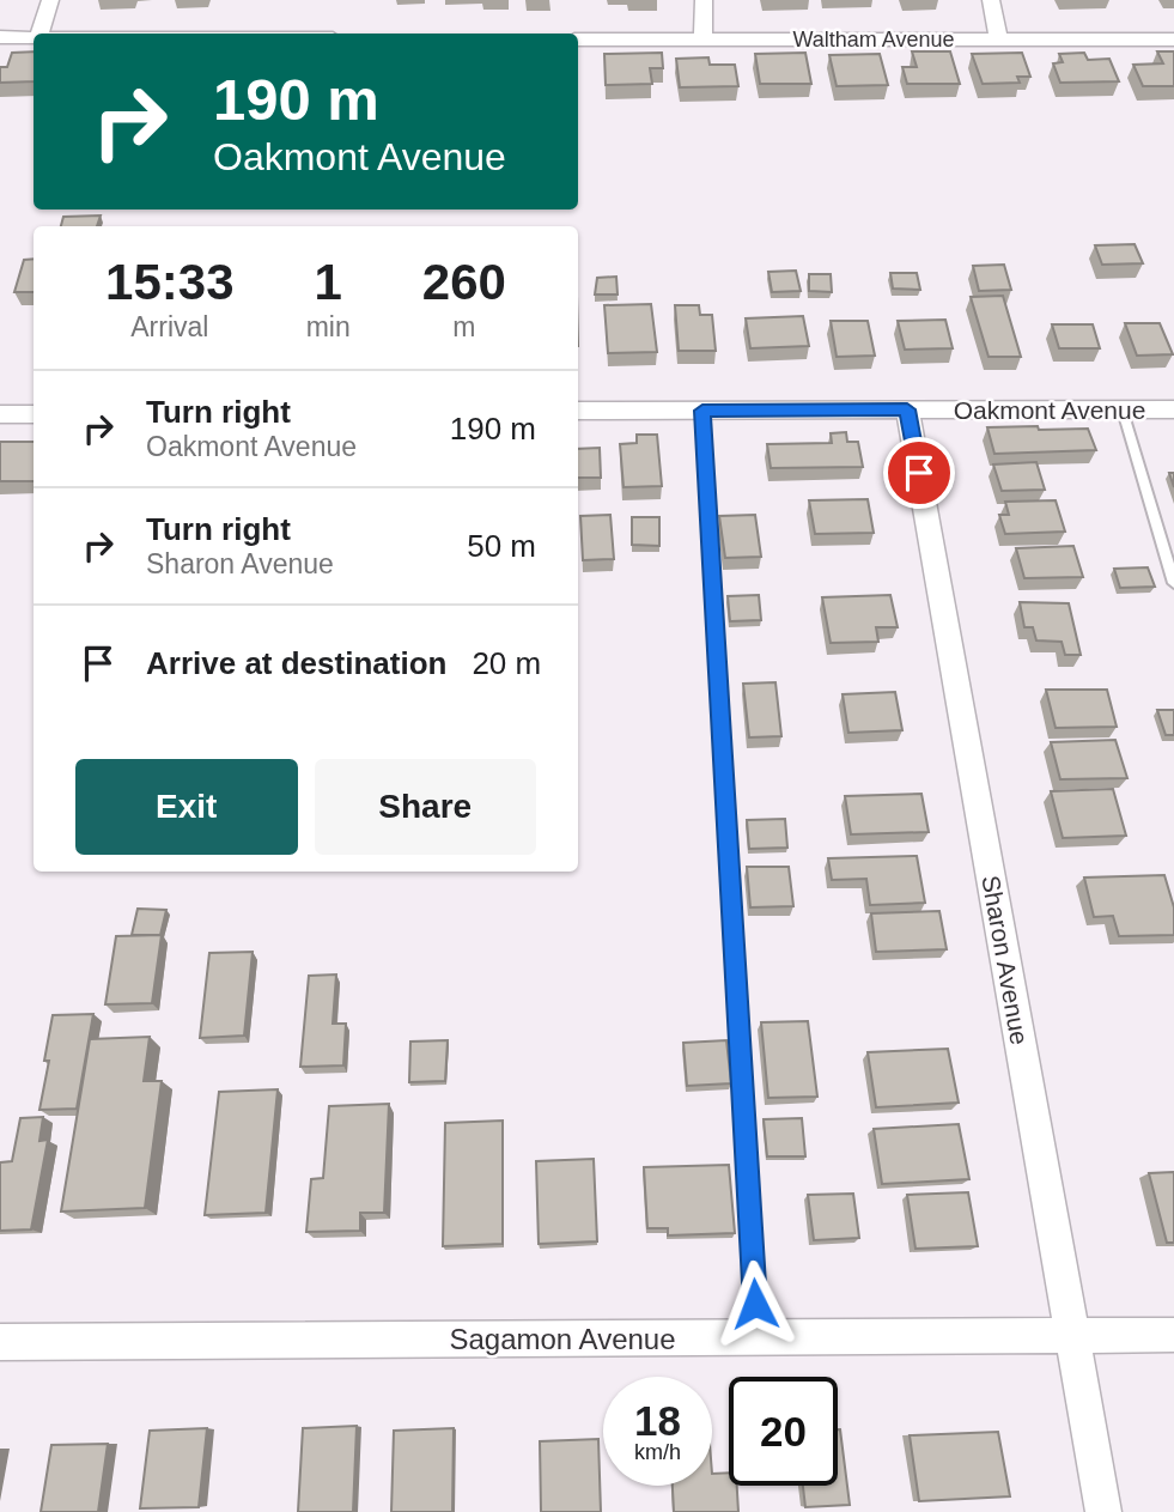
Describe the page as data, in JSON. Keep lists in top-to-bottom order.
{
  "streets": {
    "street": [
      "Waltham Avenue",
      "Oakmont Avenue",
      "Sharon Avenue",
      "Sagamon Avenue"
    ]
  },
  "crossings": [
    ["Oakmont Avenue", "Sharon Avenue"],
    ["Sharon Avenue", "Sagamon Avenue"]
  ],
  "page": {
    "turn": ["190 m", "Oakmont Avenue"],
    "eta": [
      "15:33",
      "Arrival",
      "1",
      "min",
      "260",
      "m"
    ],
    "list": [
      {
        "name": "Turn right",
        "note": "Oakmont Avenue",
        "value": "190 m"
      },
      {
        "name": "Turn right",
        "note": "Sharon Avenue",
        "value": "50 m"
      },
      {
        "name": "Arrive at destination",
        "value": "20 m"
      }
    ],
    "buttons": ["Exit", "Share"],
    "speed": "18 km/h",
    "limit": "20"
  }
}
